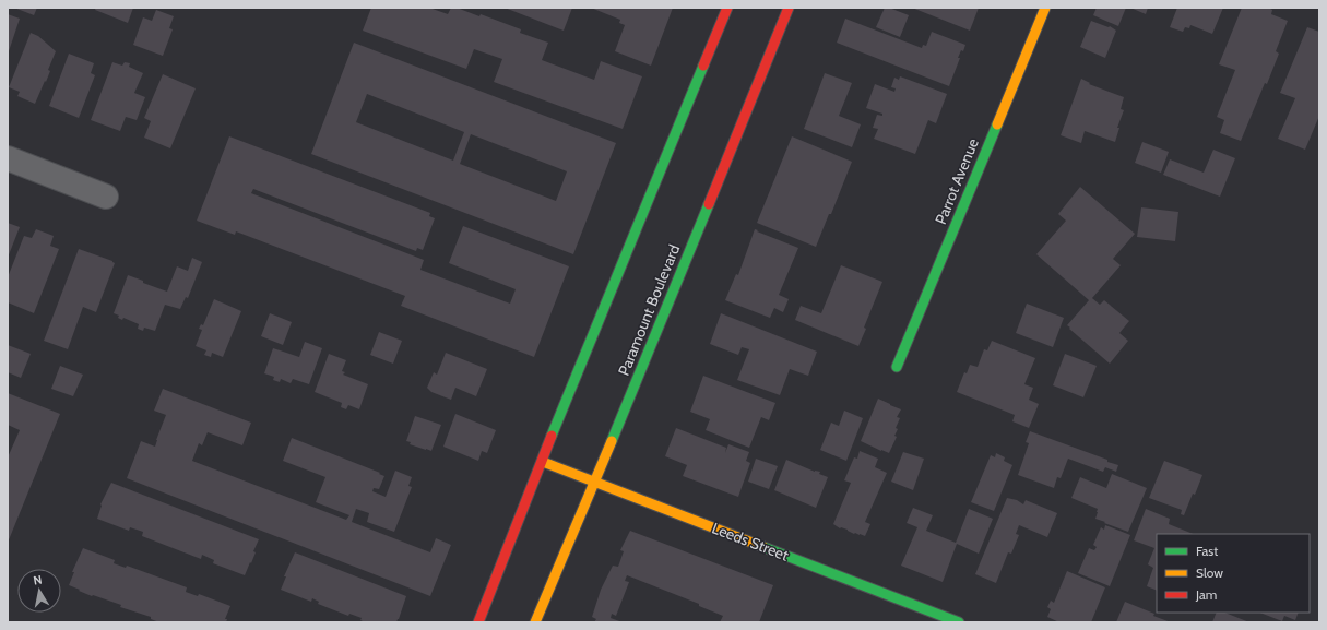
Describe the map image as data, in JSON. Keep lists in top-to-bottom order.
{
  "streets": {
    "main road": ["Parrot Avenue", "Paramount Boulevard", "Leeds Street"]
  },
  "crossings": [
    ["Paramount Boulevard", "Leeds Street"]
  ],
  "legend": ["Fast", "Slow", "Jam"],
  "north": "top"
}
